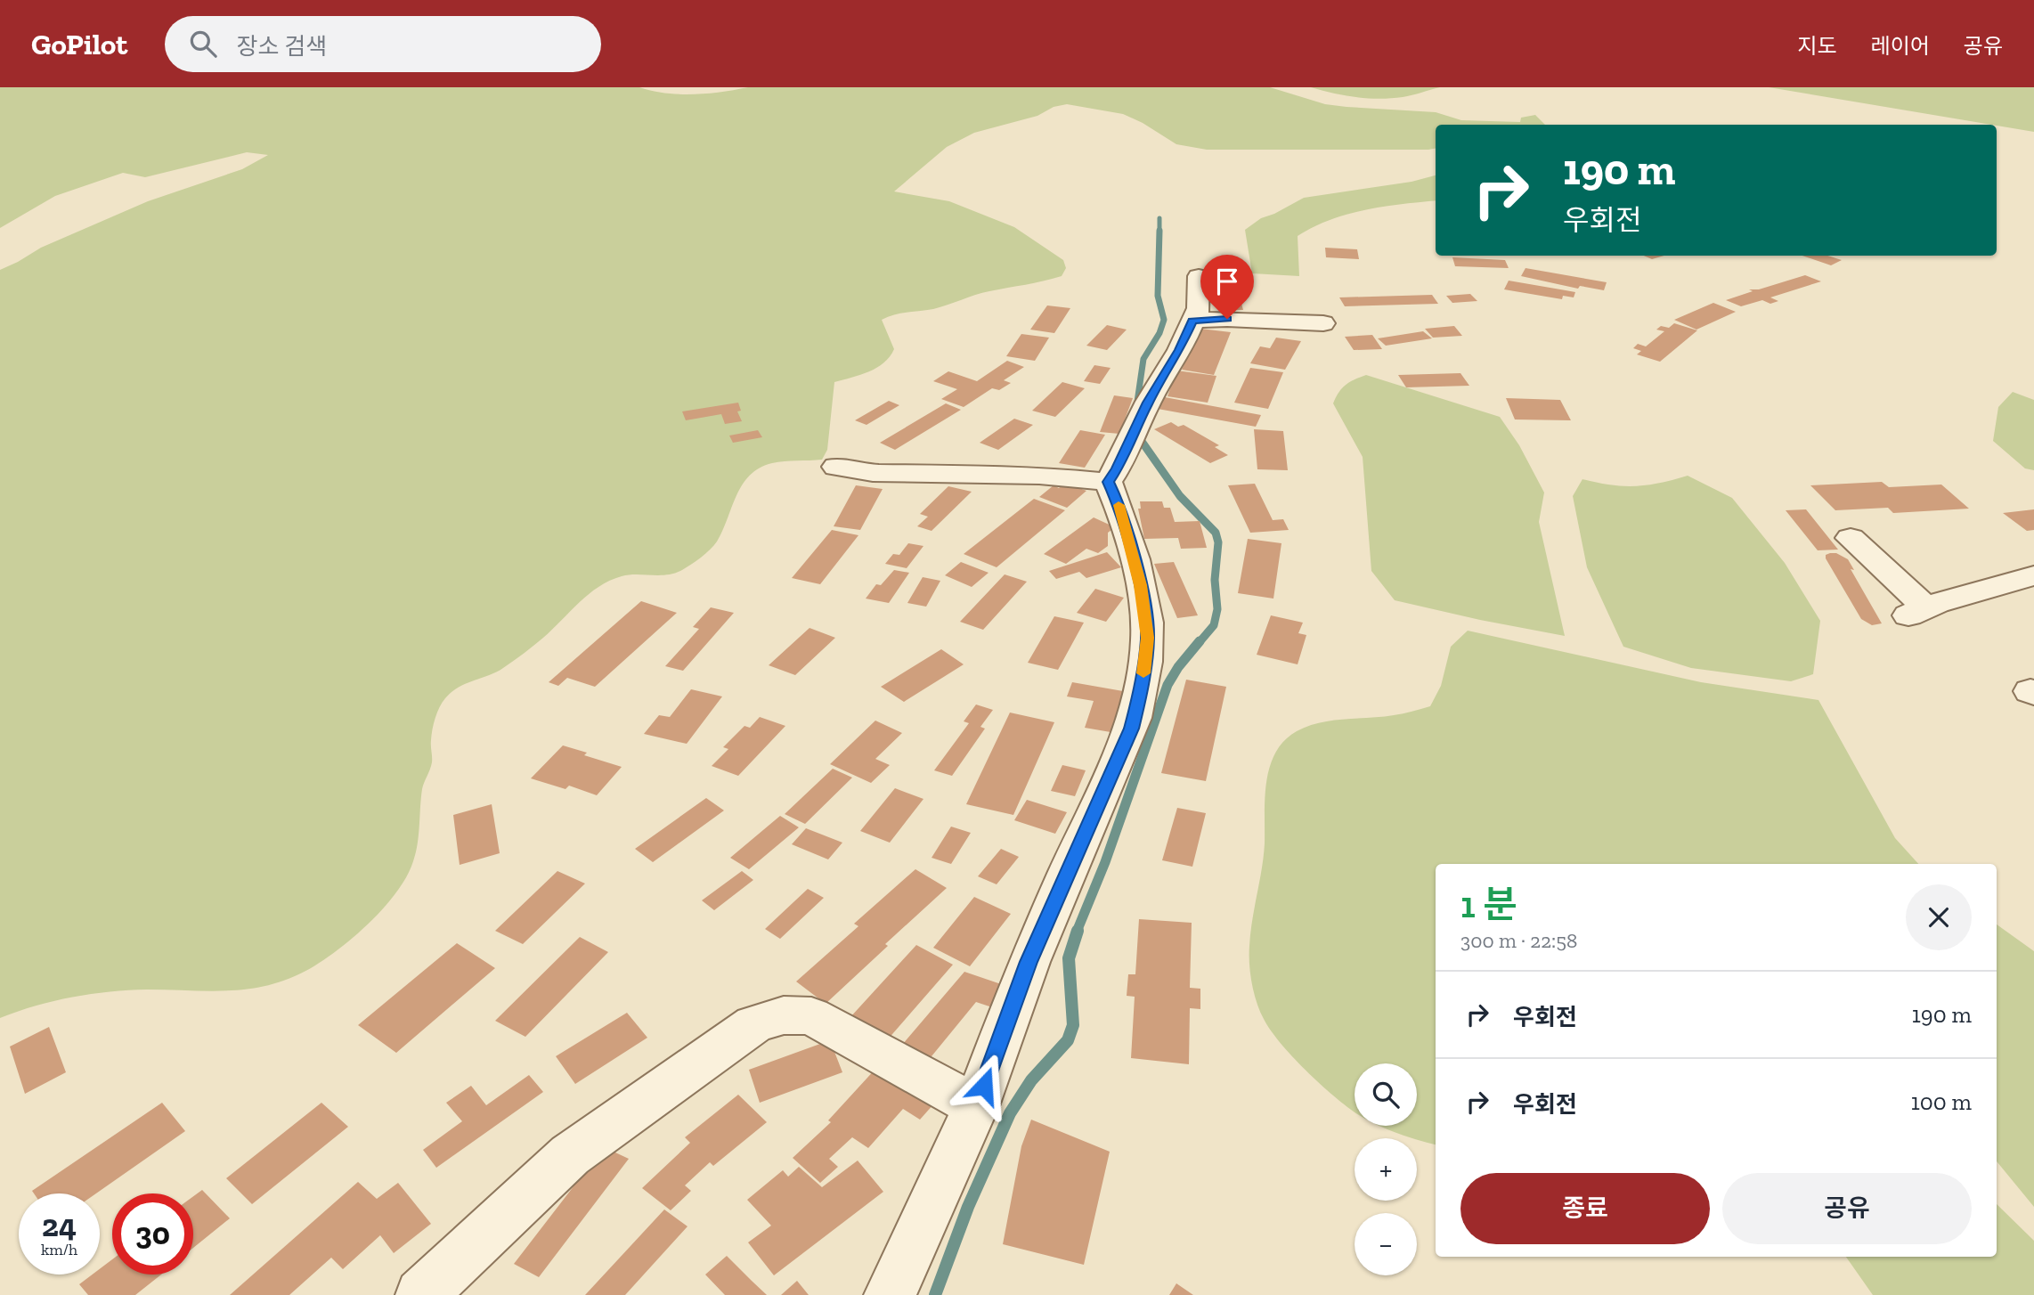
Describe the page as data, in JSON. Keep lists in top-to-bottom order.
{
  "page": {
    "header": "GoPilot",
    "search": "장소 검색",
    "nav": ["지도", "레이어", "공유"],
    "turn": ["190 m", "우회전"],
    "heading": ["1 분", "300 m · 22:58"],
    "list": [
      {
        "name": "우회전",
        "value": "190 m"
      },
      {
        "name": "우회전",
        "value": "100 m"
      }
    ],
    "map_buttons": ["+", "−"],
    "buttons": ["종료", "공유"],
    "speed": "24 km/h",
    "limit": "30"
  }
}
